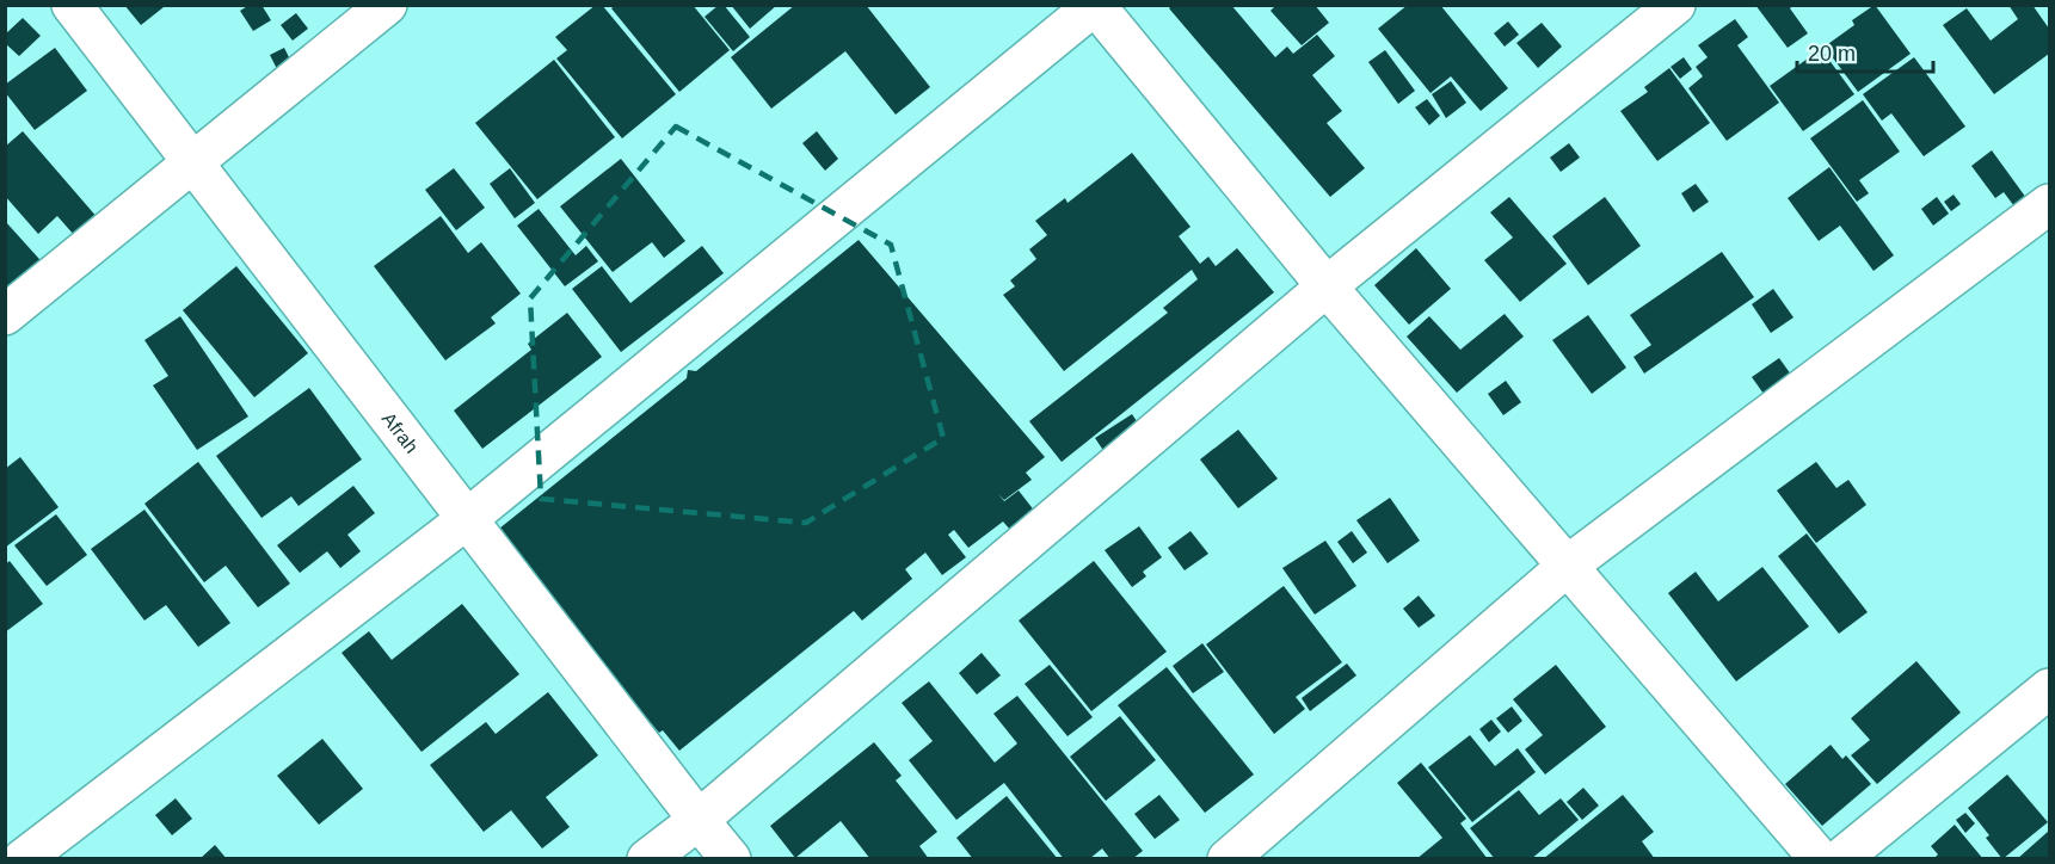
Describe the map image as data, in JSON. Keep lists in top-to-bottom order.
{
  "streets": {
    "street": ["Afrah"]
  },
  "scale_bar": "20 m"
}
